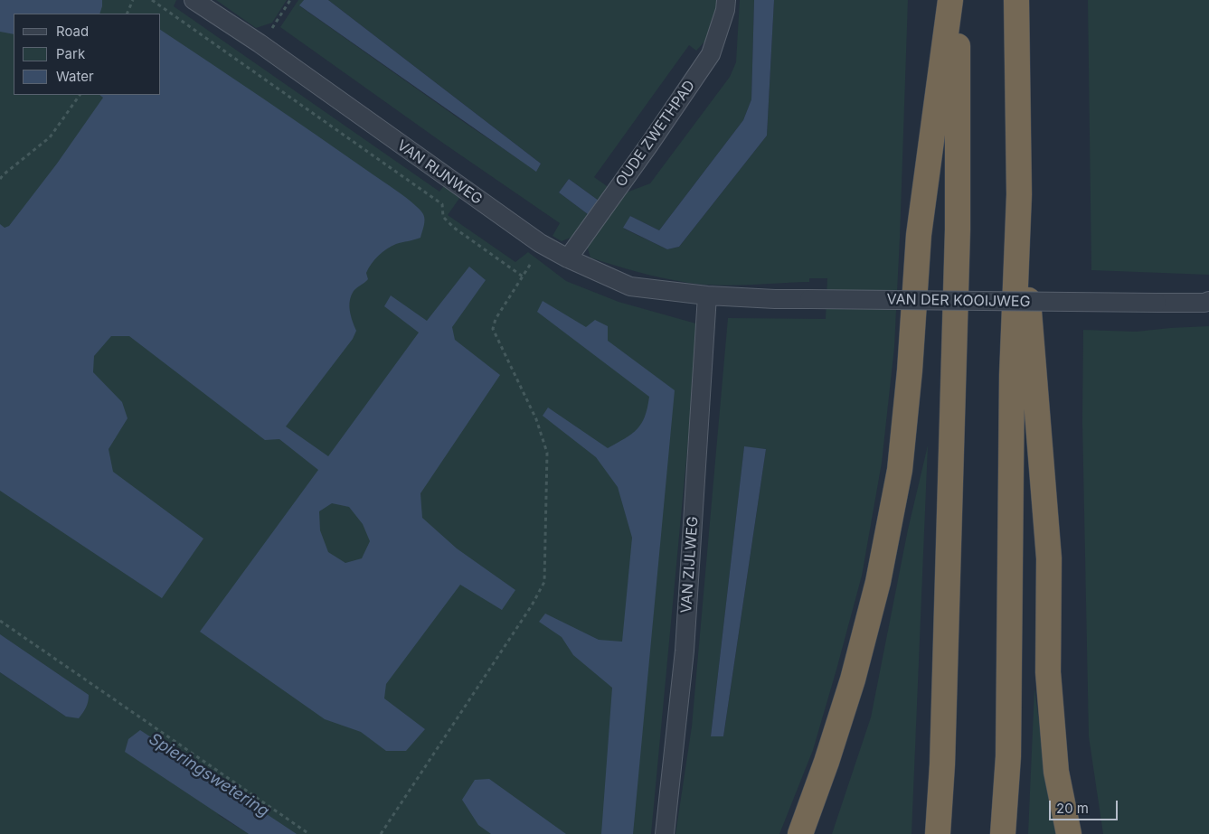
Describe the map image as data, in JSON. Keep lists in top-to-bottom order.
{
  "streets": {
    "street": [
      "OUDE ZWETHPAD",
      "VAN RIJNWEG",
      "VAN DER KOOIJWEG",
      "VAN ZIJLWEG"
    ]
  },
  "crossings": [
    ["OUDE ZWETHPAD", "VAN RIJNWEG"],
    ["VAN RIJNWEG", "VAN DER KOOIJWEG"],
    ["VAN RIJNWEG", "VAN ZIJLWEG"],
    ["VAN DER KOOIJWEG", "VAN ZIJLWEG"]
  ],
  "water": ["Spieringswetering"],
  "legend": ["Road", "Park", "Water"],
  "scale_bar": "20 m"
}
